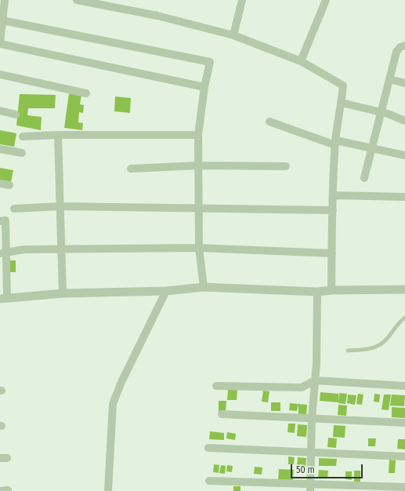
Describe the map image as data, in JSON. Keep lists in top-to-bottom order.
{
  "scale_bar": "50 m"
}
